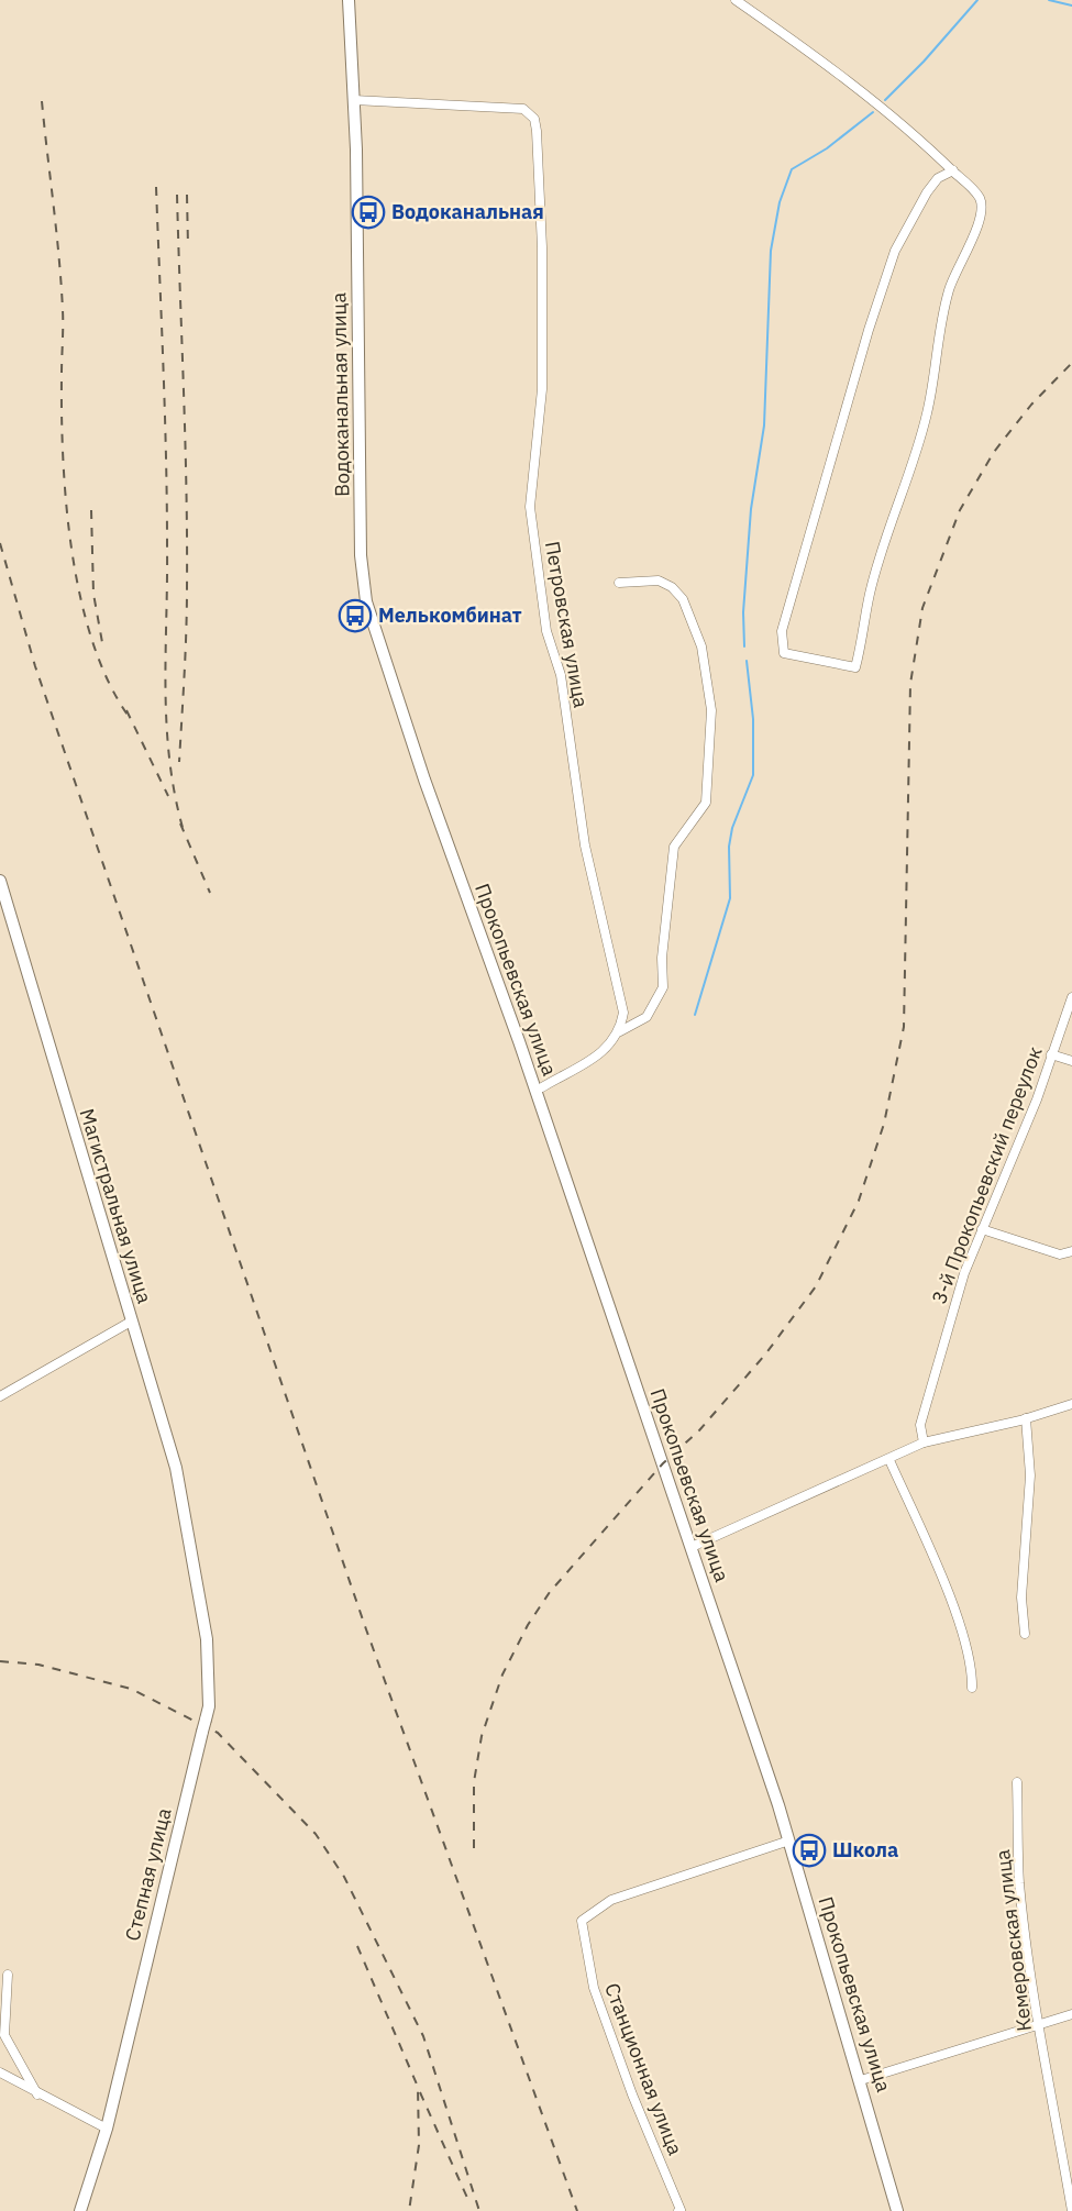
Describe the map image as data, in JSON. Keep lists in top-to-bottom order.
{
  "streets": {
    "main road": [
      "Водоканальная улица",
      "Прокопьевская улица",
      "Магистральная улица",
      "Степная улица"
    ],
    "street": [
      "Петровская улица",
      "3-й Прокопьевский переулок",
      "Кемеровская улица",
      "Станционная улица"
    ]
  },
  "crossings": [
    ["Водоканальная улица", "Петровская улица"],
    ["Водоканальная улица", "Прокопьевская улица"],
    ["Прокопьевская улица", "Станционная улица"],
    ["Магистральная улица", "Степная улица"]
  ],
  "places": {
    "bus stop": ["Водоканальная", "Мелькомбинат", "Школа"]
  }
}
